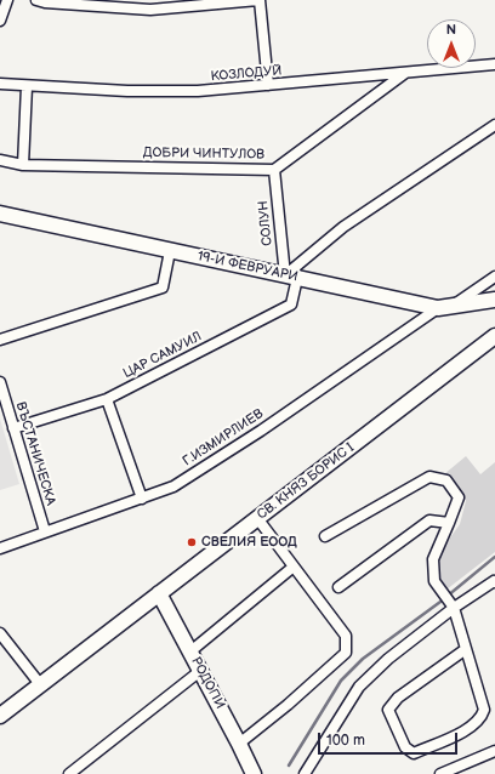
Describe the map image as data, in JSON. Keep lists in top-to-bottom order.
{
  "streets": {
    "street": [
      "КОЗЛОДУЙ",
      "ДОБРИ ЧИНТУЛОВ",
      "СОЛУН",
      "19-И ФЕВРУАРИ",
      "ЦАР САМУИЛ",
      "Г.ИЗМИРЛИЕВ",
      "ВЪСТАНИЧЕСКА",
      "СВ. КНЯЗ БОРИС I",
      "РОДОПИ"
    ]
  },
  "crossings": [
    ["КОЗЛОДУЙ", "ДОБРИ ЧИНТУЛОВ"],
    ["ДОБРИ ЧИНТУЛОВ", "СОЛУН"],
    ["СОЛУН", "19-И ФЕВРУАРИ"],
    ["СОЛУН", "ЦАР САМУИЛ"],
    ["19-И ФЕВРУАРИ", "ЦАР САМУИЛ"],
    ["19-И ФЕВРУАРИ", "Г.ИЗМИРЛИЕВ"],
    ["ЦАР САМУИЛ", "ВЪСТАНИЧЕСКА"],
    ["Г.ИЗМИРЛИЕВ", "ВЪСТАНИЧЕСКА"],
    ["СВ. КНЯЗ БОРИС I", "РОДОПИ"]
  ],
  "places": ["СВЕЛИЯ ЕООД"],
  "scale_bar": "100 m",
  "north": "top"
}
